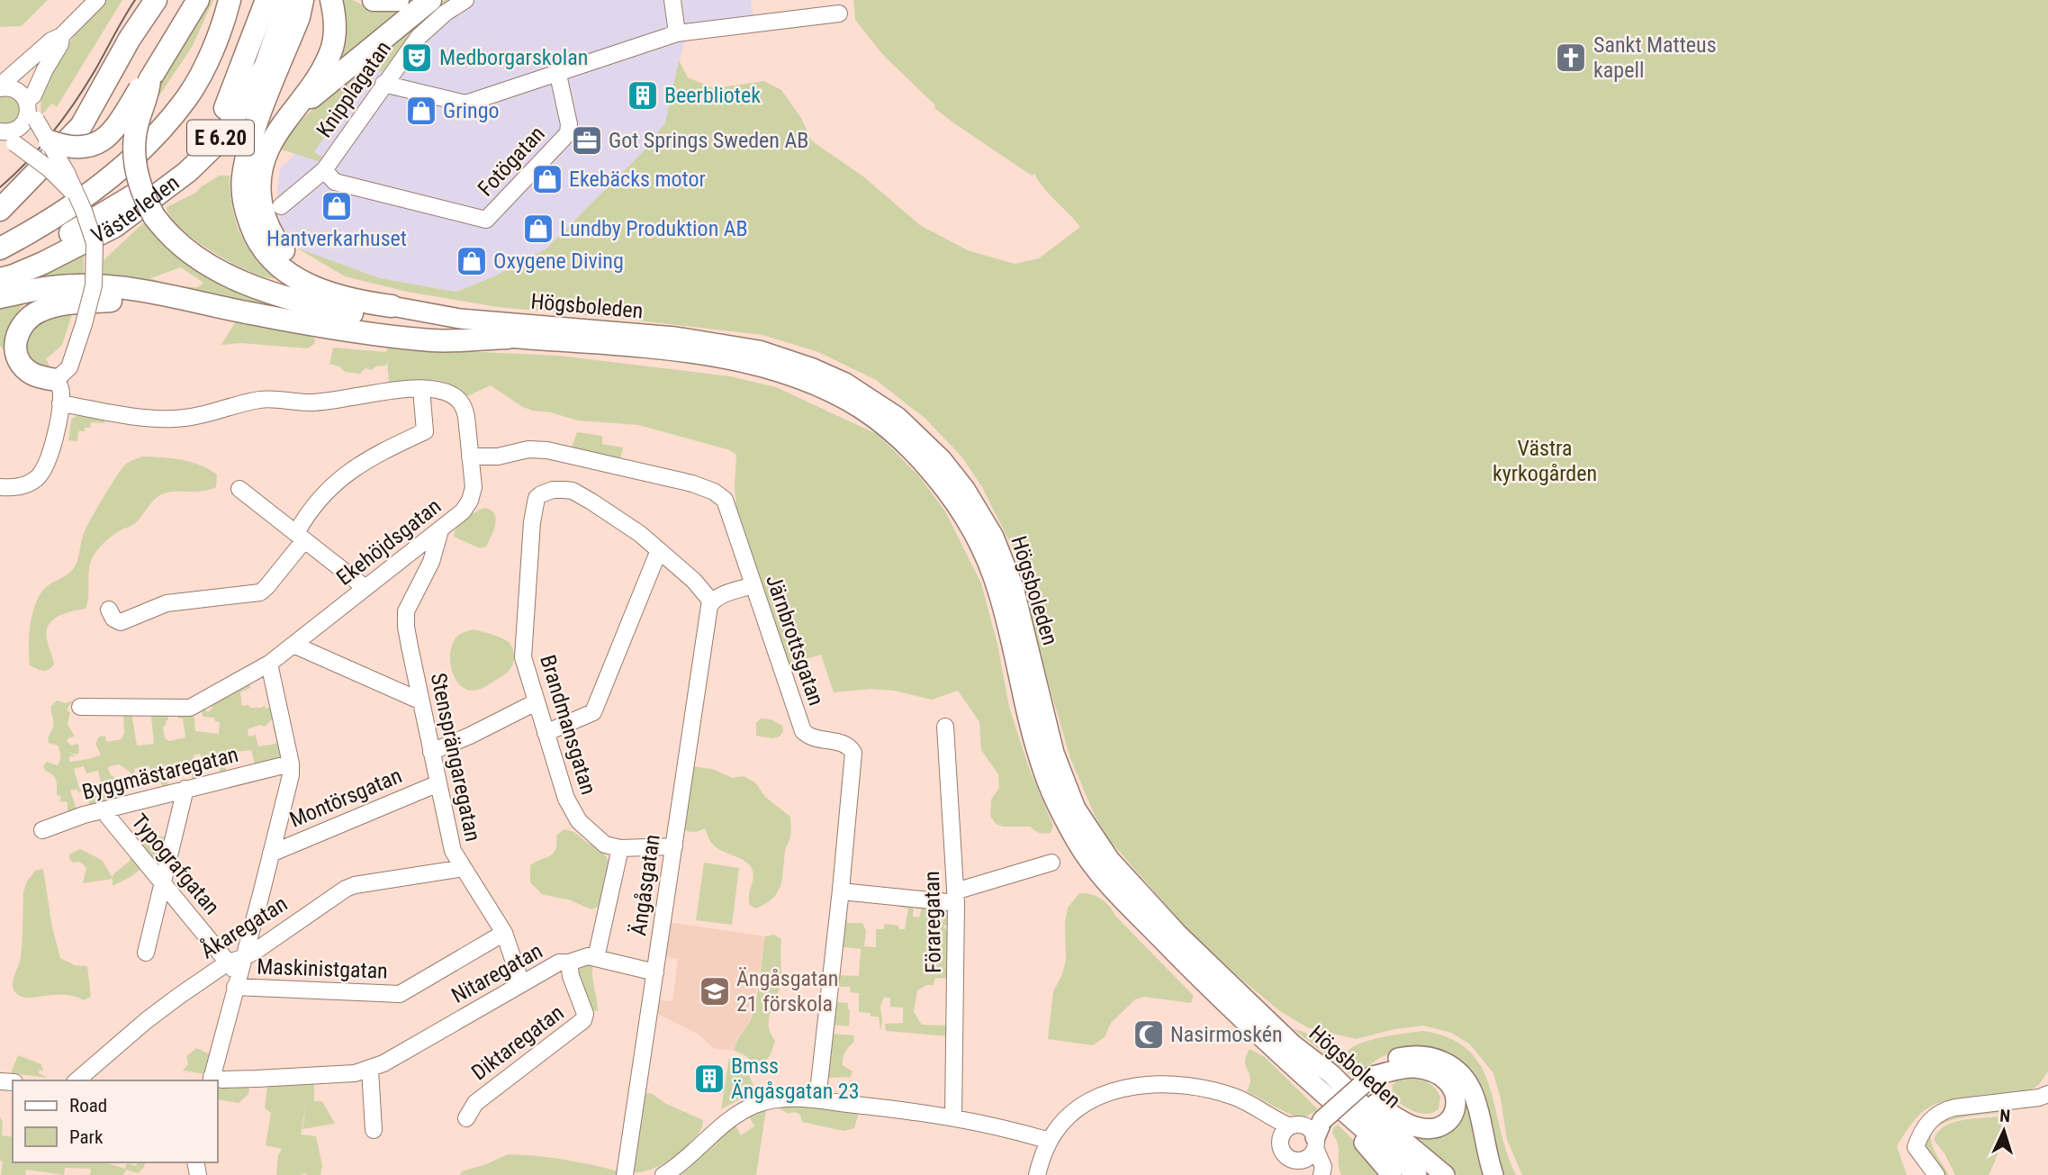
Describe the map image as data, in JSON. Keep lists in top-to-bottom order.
{
  "streets": {
    "highway": ["E 6.20", "Västerleden"],
    "main road": ["Högsboleden"],
    "street": [
      "Knipplagatan",
      "Fotögatan",
      "Ekehöjdsgatan",
      "Järnbrottsgatan",
      "Brandmansgatan",
      "Stensprängaregatan",
      "Byggmästaregatan",
      "Montörsgatan",
      "Typografgatan",
      "Ängåsgatan",
      "Föraregatan",
      "Åkaregatan",
      "Maskinistgatan",
      "Nitaregatan",
      "Diktaregatan"
    ]
  },
  "crossings": [
    ["Knipplagatan", "Fotögatan"],
    ["E 6.20", "Västerleden"],
    ["Ekehöjdsgatan", "Järnbrottsgatan"],
    ["Ekehöjdsgatan", "Stensprängaregatan"],
    ["Stensprängaregatan", "Montörsgatan"],
    ["Stensprängaregatan", "Åkaregatan"],
    ["Stensprängaregatan", "Maskinistgatan"],
    ["Stensprängaregatan", "Nitaregatan"],
    ["Byggmästaregatan", "Typografgatan"],
    ["Typografgatan", "Åkaregatan"],
    ["Ängåsgatan", "Nitaregatan"],
    ["Nitaregatan", "Diktaregatan"]
  ],
  "parks": ["Västra kyrkogården"],
  "places": {
    "theatre": ["Medborgarskolan"],
    "church": ["Sankt Matteus kapell"],
    "building": ["Beerbliotek", "Bmss Ängåsgatan 23"],
    "shop": [
      "Gringo",
      "Ekebäcks motor",
      "Hantverkarhuset",
      "Lundby Produktion AB",
      "Oxygene Diving"
    ],
    "office": ["Got Springs Sweden AB"],
    "school or university": ["Ängåsgatan 21 förskola"],
    "mosque": ["Nasirmoskén"]
  },
  "legend": ["Road", "Park"],
  "north": "top"
}
